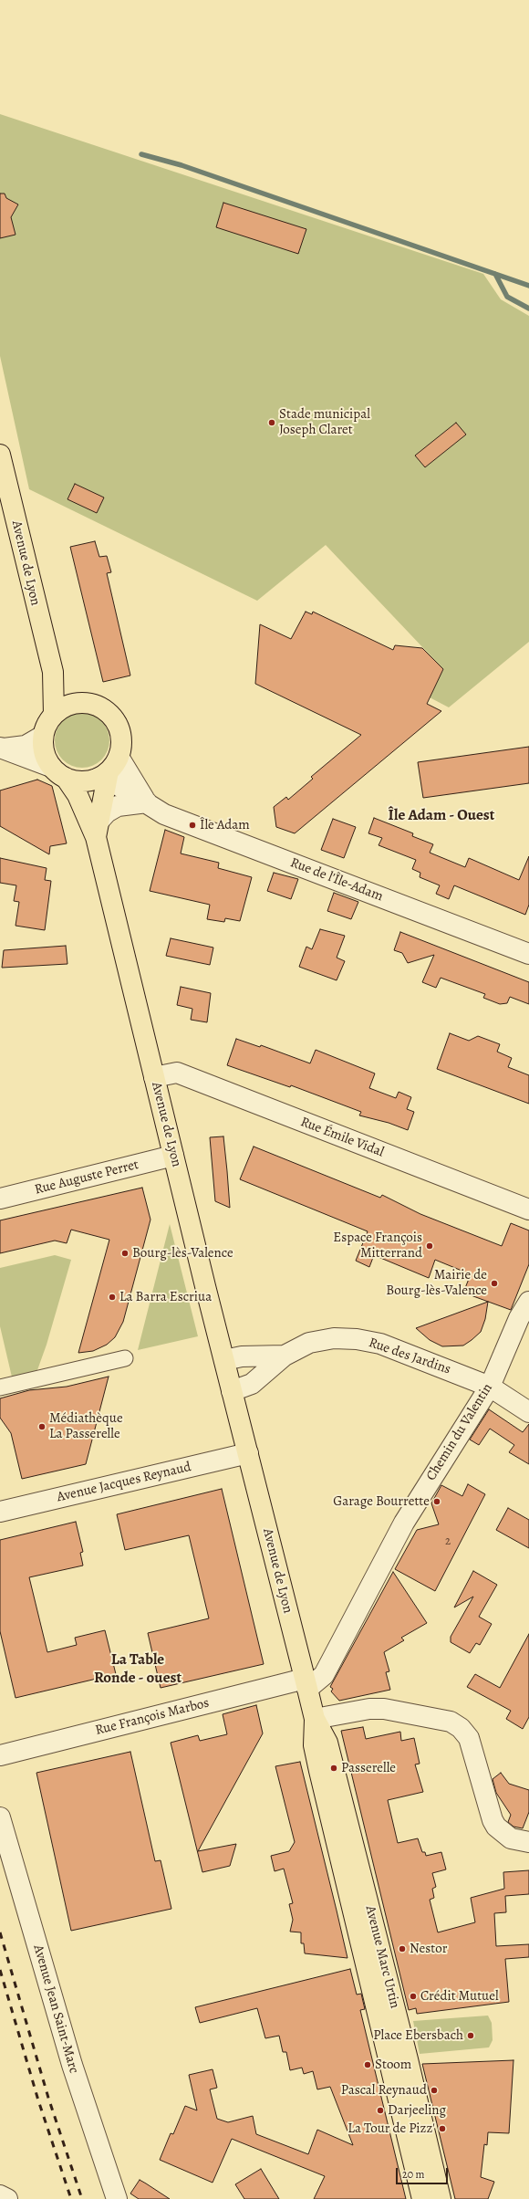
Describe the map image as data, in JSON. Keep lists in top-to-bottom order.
{
  "streets": {
    "main road": ["Avenue de Lyon", "Avenue Marc Urtin"],
    "street": [
      "Rue de l'Île-Adam",
      "Rue Émile Vidal",
      "Rue Auguste Perret",
      "Rue des Jardins",
      "Chemin du Valentin",
      "Avenue Jacques Reynaud",
      "Rue François Marbos",
      "Avenue Jean Saint-Marc"
    ]
  },
  "crossings": [
    ["Avenue de Lyon", "Rue de l'Île-Adam"],
    ["Avenue de Lyon", "Rue Émile Vidal"],
    ["Avenue de Lyon", "Rue Auguste Perret"],
    ["Avenue de Lyon", "Rue des Jardins"],
    ["Avenue de Lyon", "Chemin du Valentin"],
    ["Avenue de Lyon", "Avenue Jacques Reynaud"],
    ["Avenue de Lyon", "Rue François Marbos"],
    ["Avenue de Lyon", "Avenue Marc Urtin"],
    ["Rue des Jardins", "Chemin du Valentin"],
    ["Chemin du Valentin", "Rue François Marbos"],
    ["Chemin du Valentin", "Avenue Marc Urtin"],
    ["Rue François Marbos", "Avenue Marc Urtin"]
  ],
  "districts": ["Île Adam - Ouest", "La Table Ronde - ouest"],
  "places": [
    "Stade municipal Joseph Claret",
    "Île Adam",
    "Espace François Mitterrand",
    "Bourg-lès-Valence",
    "Mairie de Bourg-lès-Valence",
    "La Barra Escriua",
    "Médiathèque La Passerelle",
    "Garage Bourrette",
    "Passerelle",
    "Nestor",
    "Crédit Mutuel",
    "Place Ebersbach",
    "Stoom",
    "Pascal Reynaud",
    "Darjeeling",
    "La Tour de Pizz'"
  ],
  "house_numbers": ["2"],
  "scale_bar": "20 m"
}
